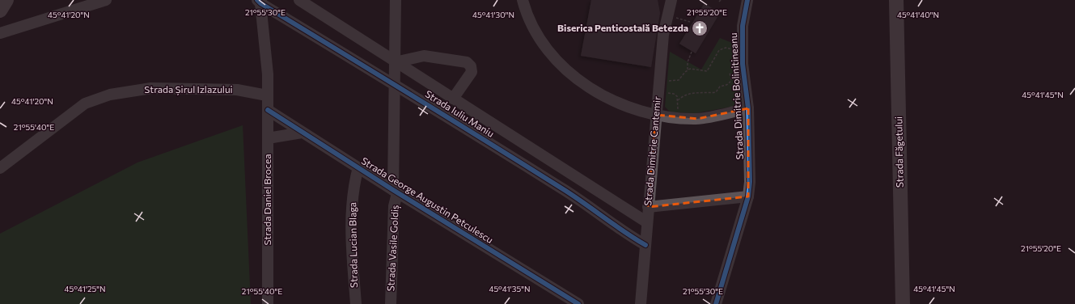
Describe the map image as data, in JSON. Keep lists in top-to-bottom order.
{
  "streets": {
    "main road": ["Strada Făgetului"],
    "street": [
      "Strada Șirul Izlazului",
      "Strada Dimitrie Bolinitineanu",
      "Strada Iuliu Maniu",
      "Strada Dimitrie Cantemir",
      "Strada Daniel Brocea",
      "Strada George Augustin Petculescu",
      "Strada Lucian Blaga",
      "Strada Vasile Goldiș"
    ]
  },
  "crossings": [
    ["Strada Șirul Izlazului", "Strada Daniel Brocea"],
    ["Strada Iuliu Maniu", "Strada Dimitrie Cantemir"],
    ["Strada Iuliu Maniu", "Strada Vasile Goldiș"],
    ["Strada Daniel Brocea", "Strada George Augustin Petculescu"],
    ["Strada George Augustin Petculescu", "Strada Lucian Blaga"],
    ["Strada George Augustin Petculescu", "Strada Vasile Goldiș"]
  ],
  "places": {
    "church": ["Biserica Penticostală Betezda"]
  },
  "coordinates": [
    "21°55'30\"E",
    "21°55'20\"E",
    "45°41'20\"N",
    "45°41'30\"N",
    "45°41'40\"N",
    "45°41'45\"N",
    "21°55'40\"E",
    "45°41'25\"N",
    "45°41'35\"N"
  ]
}
